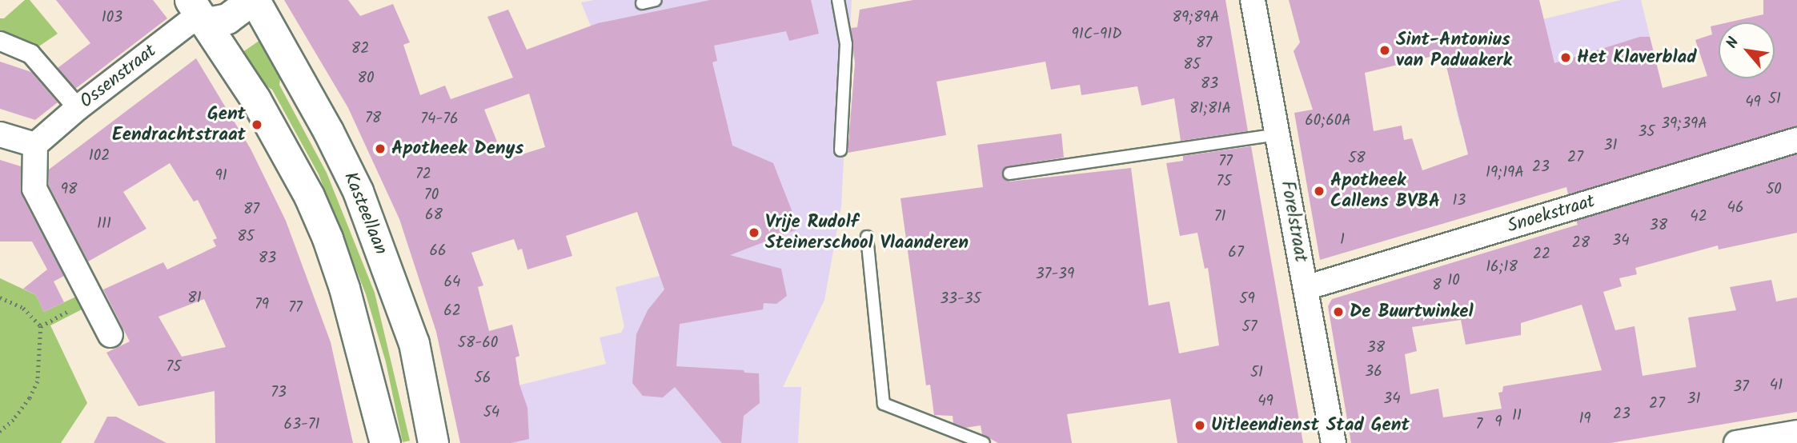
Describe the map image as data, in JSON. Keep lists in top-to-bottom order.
{
  "streets": {
    "street": [
      "Ossenstraat",
      "Kasteellaan",
      "Snoekstraat",
      "Forelstraat"
    ]
  },
  "crossings": [
    ["Ossenstraat", "Kasteellaan"],
    ["Snoekstraat", "Forelstraat"]
  ],
  "places": [
    "Sint-Antonius van Paduakerk",
    "Het Klaverblad",
    "Gent Eendrachtstraat",
    "Apotheek Denys",
    "Apotheek Callens BVBA",
    "Vrije Rudolf Steinerschool Vlaanderen",
    "De Buurtwinkel",
    "Uitleendienst Stad Gent"
  ],
  "house_numbers": [
    "103",
    "89;89A",
    "91C-91D",
    "87",
    "82",
    "85",
    "80",
    "83",
    "51",
    "49",
    "81;81A",
    "78",
    "74-76",
    "60;60A",
    "39;39A",
    "35",
    "31",
    "102",
    "27",
    "58",
    "77",
    "23",
    "19;19A",
    "72",
    "91",
    "75",
    "98",
    "50",
    "70",
    "13",
    "46",
    "87",
    "68",
    "71",
    "42",
    "111",
    "38",
    "85",
    "1",
    "34",
    "28",
    "66",
    "67",
    "22",
    "83",
    "16;18",
    "37-39",
    "10",
    "64",
    "8",
    "81",
    "33-35",
    "59",
    "79",
    "77",
    "62",
    "57",
    "58-60",
    "38",
    "75",
    "36",
    "51",
    "56",
    "41",
    "37",
    "73",
    "34",
    "31",
    "49",
    "27",
    "54",
    "23",
    "11",
    "19",
    "9",
    "63-71",
    "7"
  ],
  "north": "top left"
}
